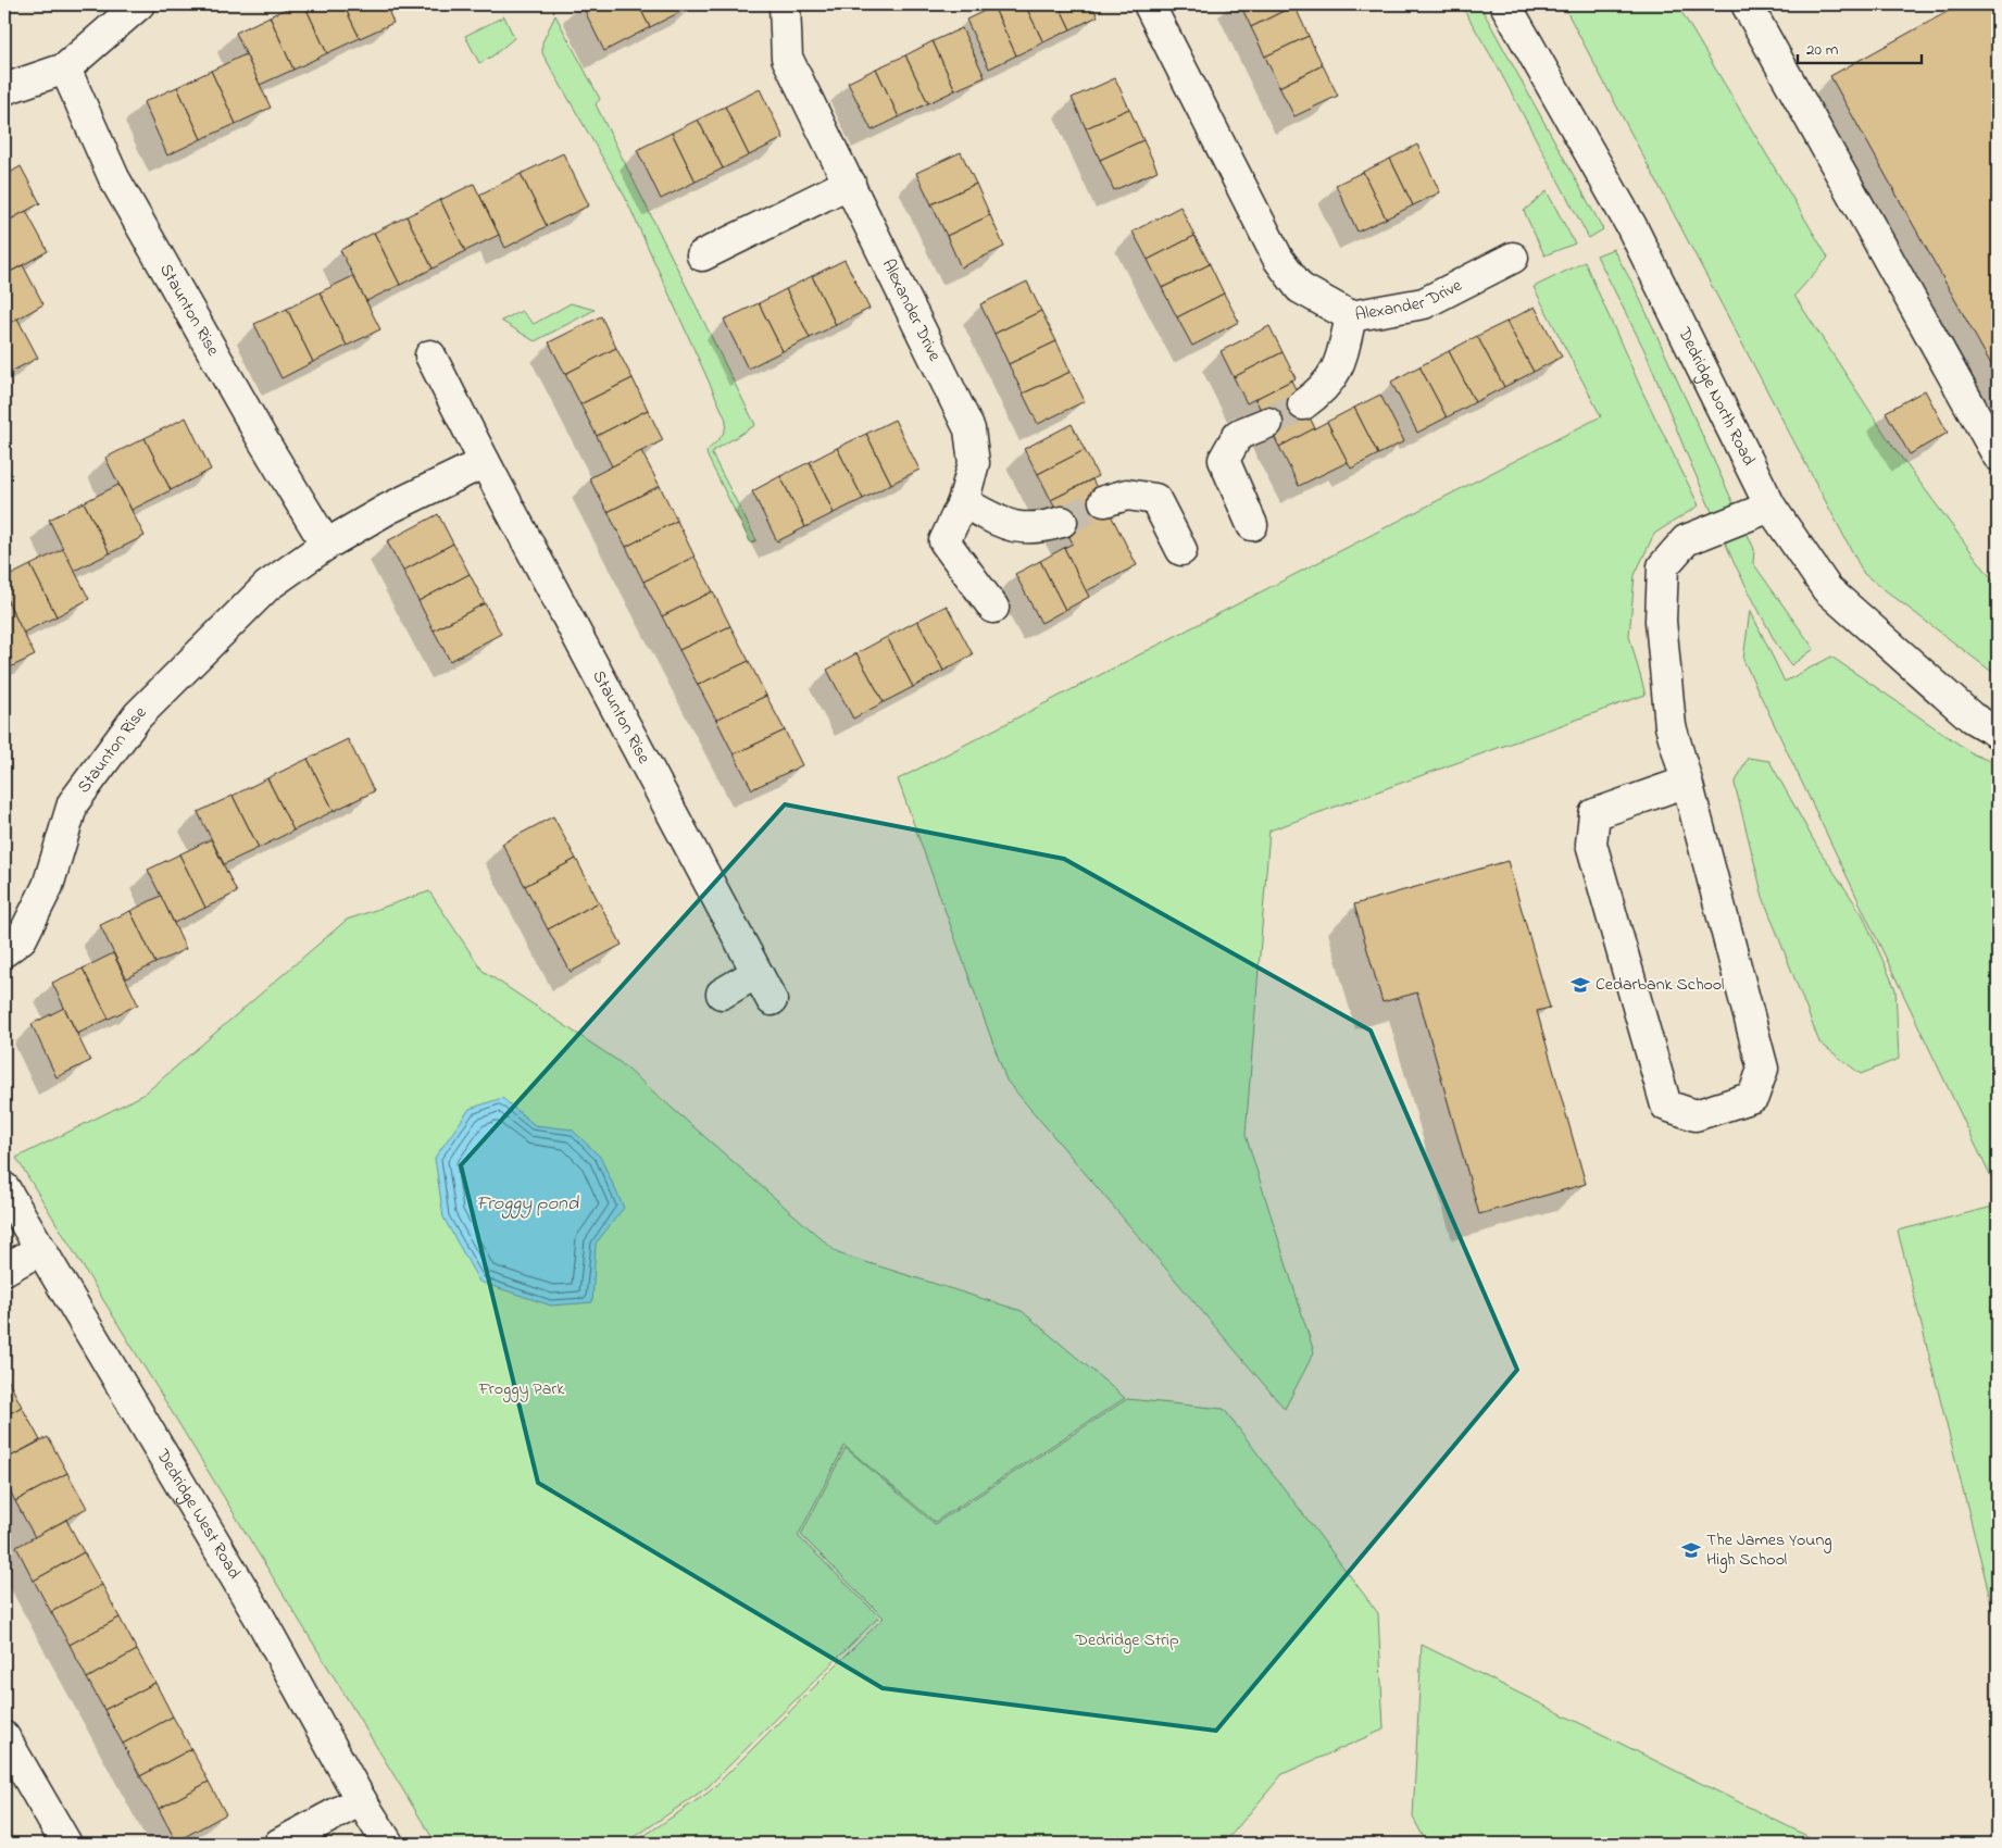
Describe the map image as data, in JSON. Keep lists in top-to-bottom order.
{
  "streets": {
    "street": [
      "Alexander Drive",
      "Staunton Rise",
      "Dedridge North Road",
      "Dedridge West Road"
    ]
  },
  "water": ["Froggy pond"],
  "parks": ["Froggy Park", "Dedridge Strip"],
  "places": {
    "school or university": ["Cedarbank School", "The James Young High School"]
  },
  "scale_bar": "20 m"
}
